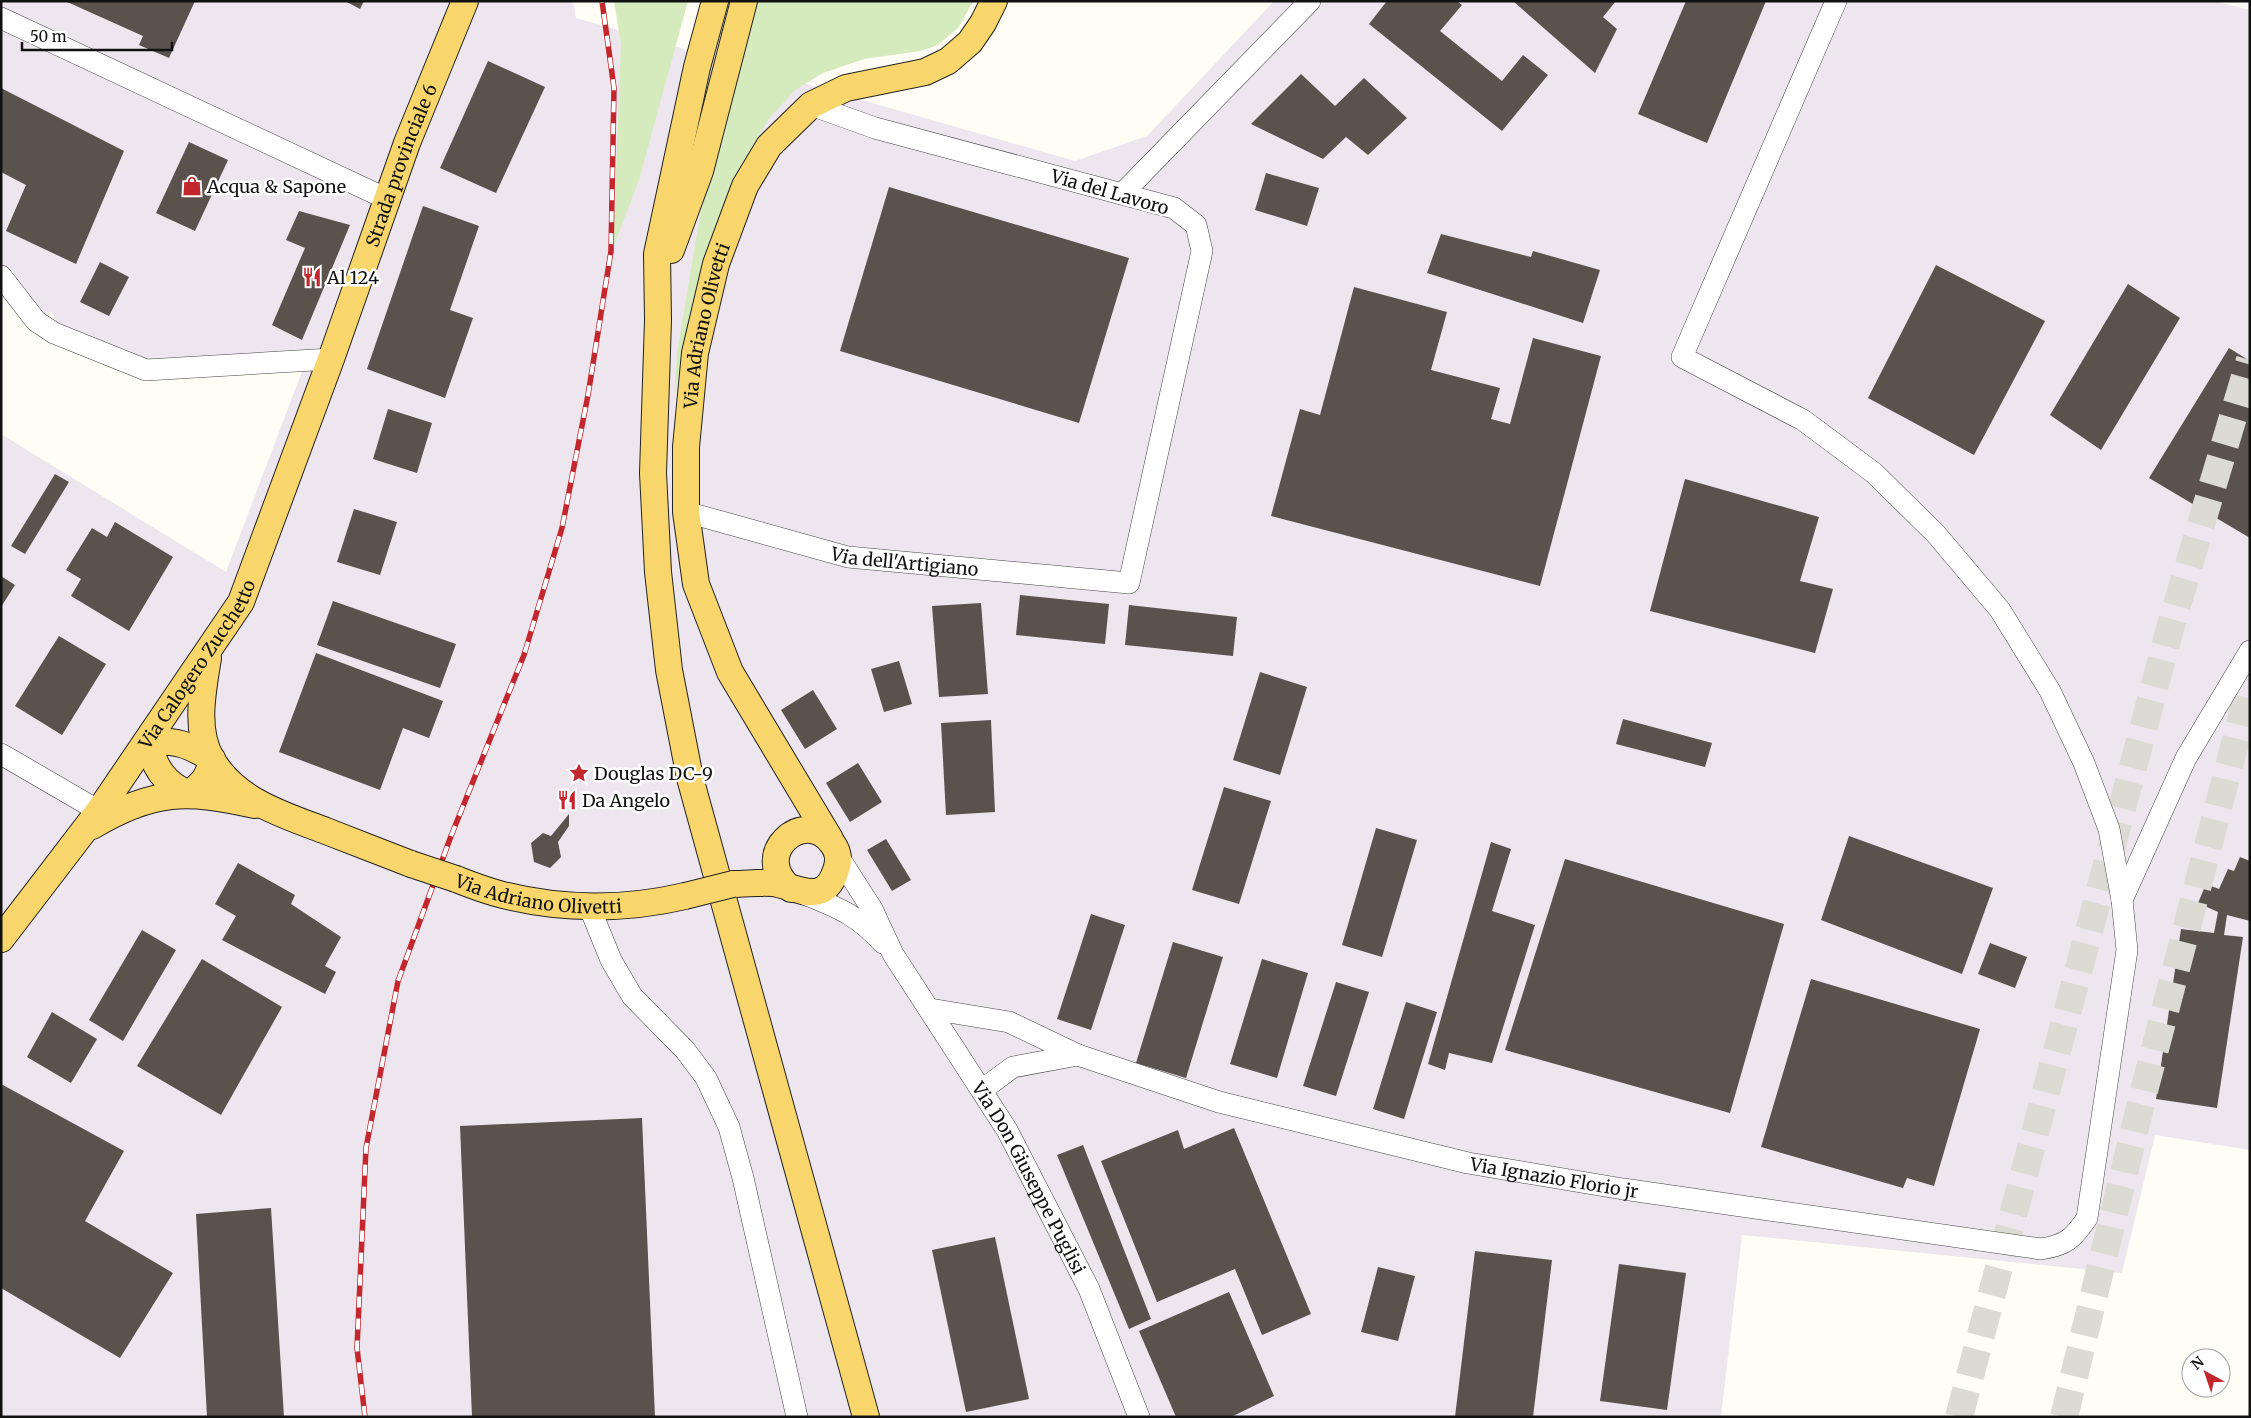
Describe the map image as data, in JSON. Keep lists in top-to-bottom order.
{
  "streets": {
    "main road": ["Strada provinciale 6", "Via Adriano Olivetti", "Via Calogero Zucchetto"],
    "street": [
      "Via del Lavoro",
      "Via dell'Artigiano",
      "Via Ignazio Florio jr",
      "Via Don Giuseppe Puglisi"
    ]
  },
  "crossings": [
    ["Strada provinciale 6", "Via Calogero Zucchetto"],
    ["Via del Lavoro", "Via Adriano Olivetti"],
    ["Via del Lavoro", "Via dell'Artigiano"],
    ["Via Adriano Olivetti", "Via dell'Artigiano"],
    ["Via Adriano Olivetti", "Via Calogero Zucchetto"],
    ["Via Adriano Olivetti", "Via Don Giuseppe Puglisi"],
    ["Via Ignazio Florio jr", "Via Don Giuseppe Puglisi"]
  ],
  "places": {
    "shop": ["Acqua & Sapone"],
    "restaurant": ["Al 124", "Da Angelo"],
    "place": ["Douglas DC-9"]
  },
  "scale_bar": "50 m",
  "north": "top left"
}
